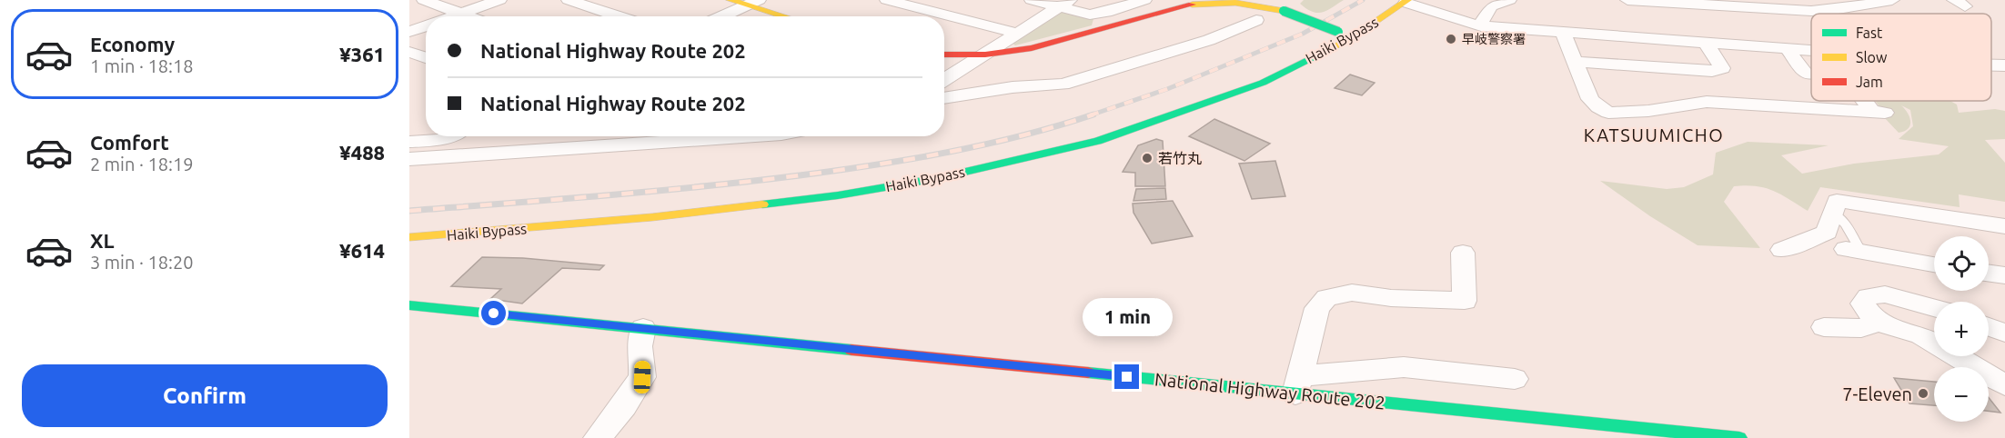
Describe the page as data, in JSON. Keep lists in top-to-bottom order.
{
  "streets": {
    "main road": ["Haiki Bypass", "National Highway Route 202"]
  },
  "districts": ["KATSUUMICHO"],
  "places": ["早岐警察署", "若竹丸", "7-Eleven"],
  "legend": ["Fast", "Slow", "Jam"],
  "page": {
    "list": [
      {
        "name": "Economy",
        "note": "1 min · 18:18",
        "value": "¥361"
      },
      {
        "name": "Comfort",
        "note": "2 min · 18:19",
        "value": "¥488"
      },
      {
        "name": "XL",
        "note": "3 min · 18:20",
        "value": "¥614"
      }
    ],
    "banner": ["National Highway Route 202", "National Highway Route 202"],
    "map_buttons": ["+", "−"],
    "bubble": "1 min",
    "buttons": "Confirm"
  }
}
